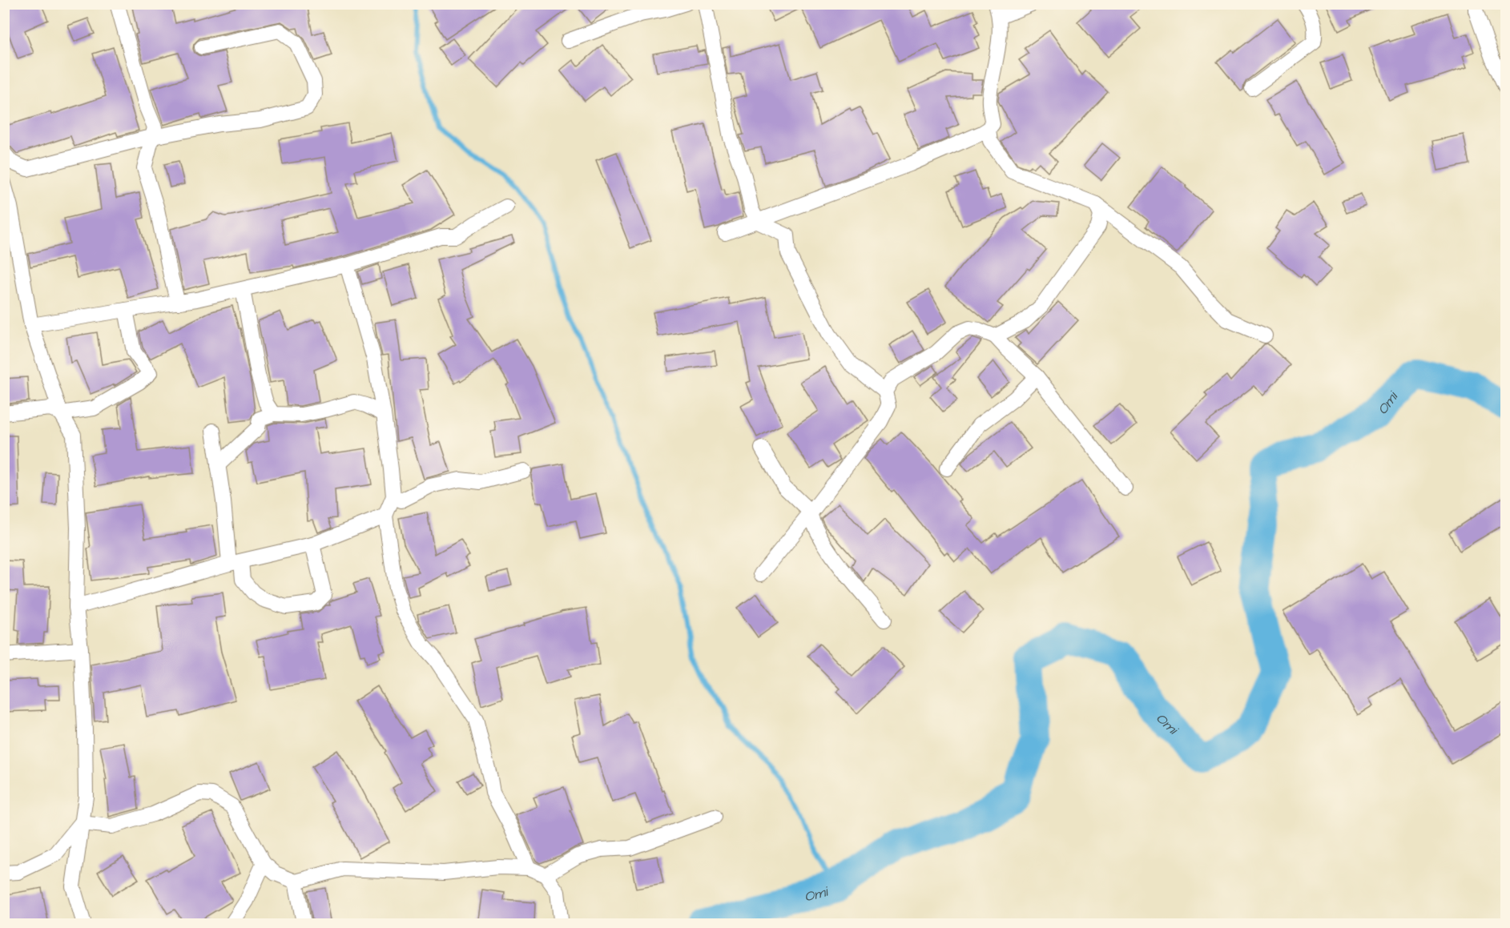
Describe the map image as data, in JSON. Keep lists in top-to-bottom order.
{
  "water": ["Omi"]
}
